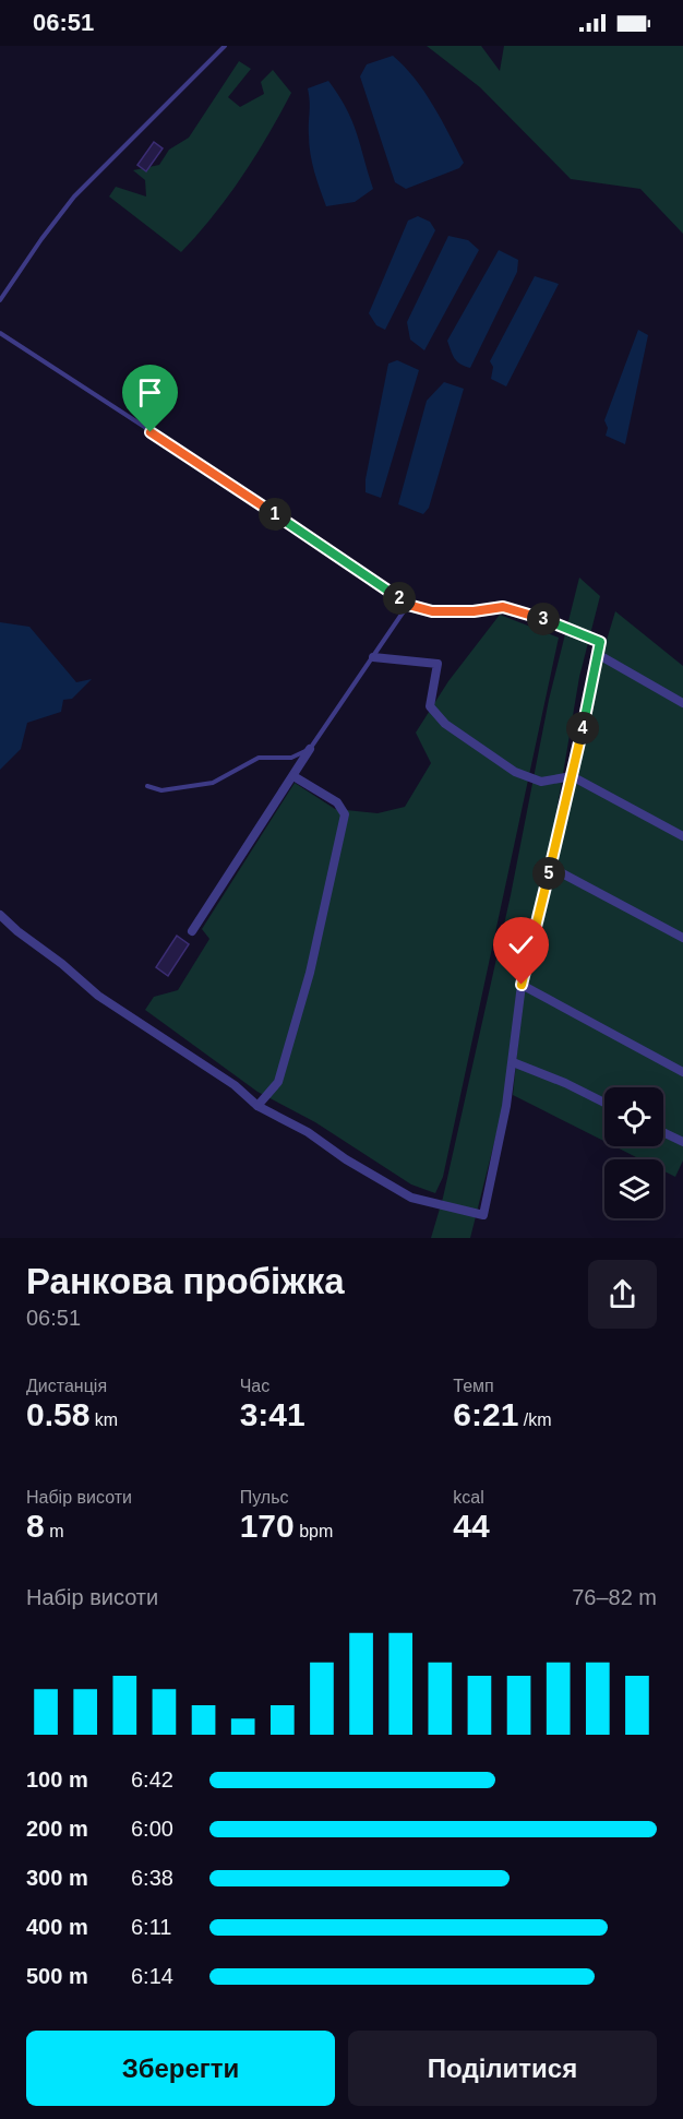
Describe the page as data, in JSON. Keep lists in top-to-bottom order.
{
  "page": {
    "status": "06:51",
    "pins": [
      "1",
      "2",
      "3",
      "4",
      "5"
    ],
    "heading": ["Ранкова пробіжка", "06:51"],
    "stats": [
      ["Дистанція", "0.58 km"],
      ["Час", "3:41"],
      ["Темп", "6:21 /km"],
      ["Набір висоти", "8 m"],
      ["Пульс", "170 bpm"],
      ["kcal", "44"]
    ],
    "chart": ["Набір висоти", "76–82 m"],
    "list": [
      {
        "name": "100 m",
        "note": "6:42"
      },
      {
        "name": "200 m",
        "note": "6:00"
      },
      {
        "name": "300 m",
        "note": "6:38"
      },
      {
        "name": "400 m",
        "note": "6:11"
      },
      {
        "name": "500 m",
        "note": "6:14"
      }
    ],
    "buttons": ["Зберегти", "Поділитися"]
  }
}
